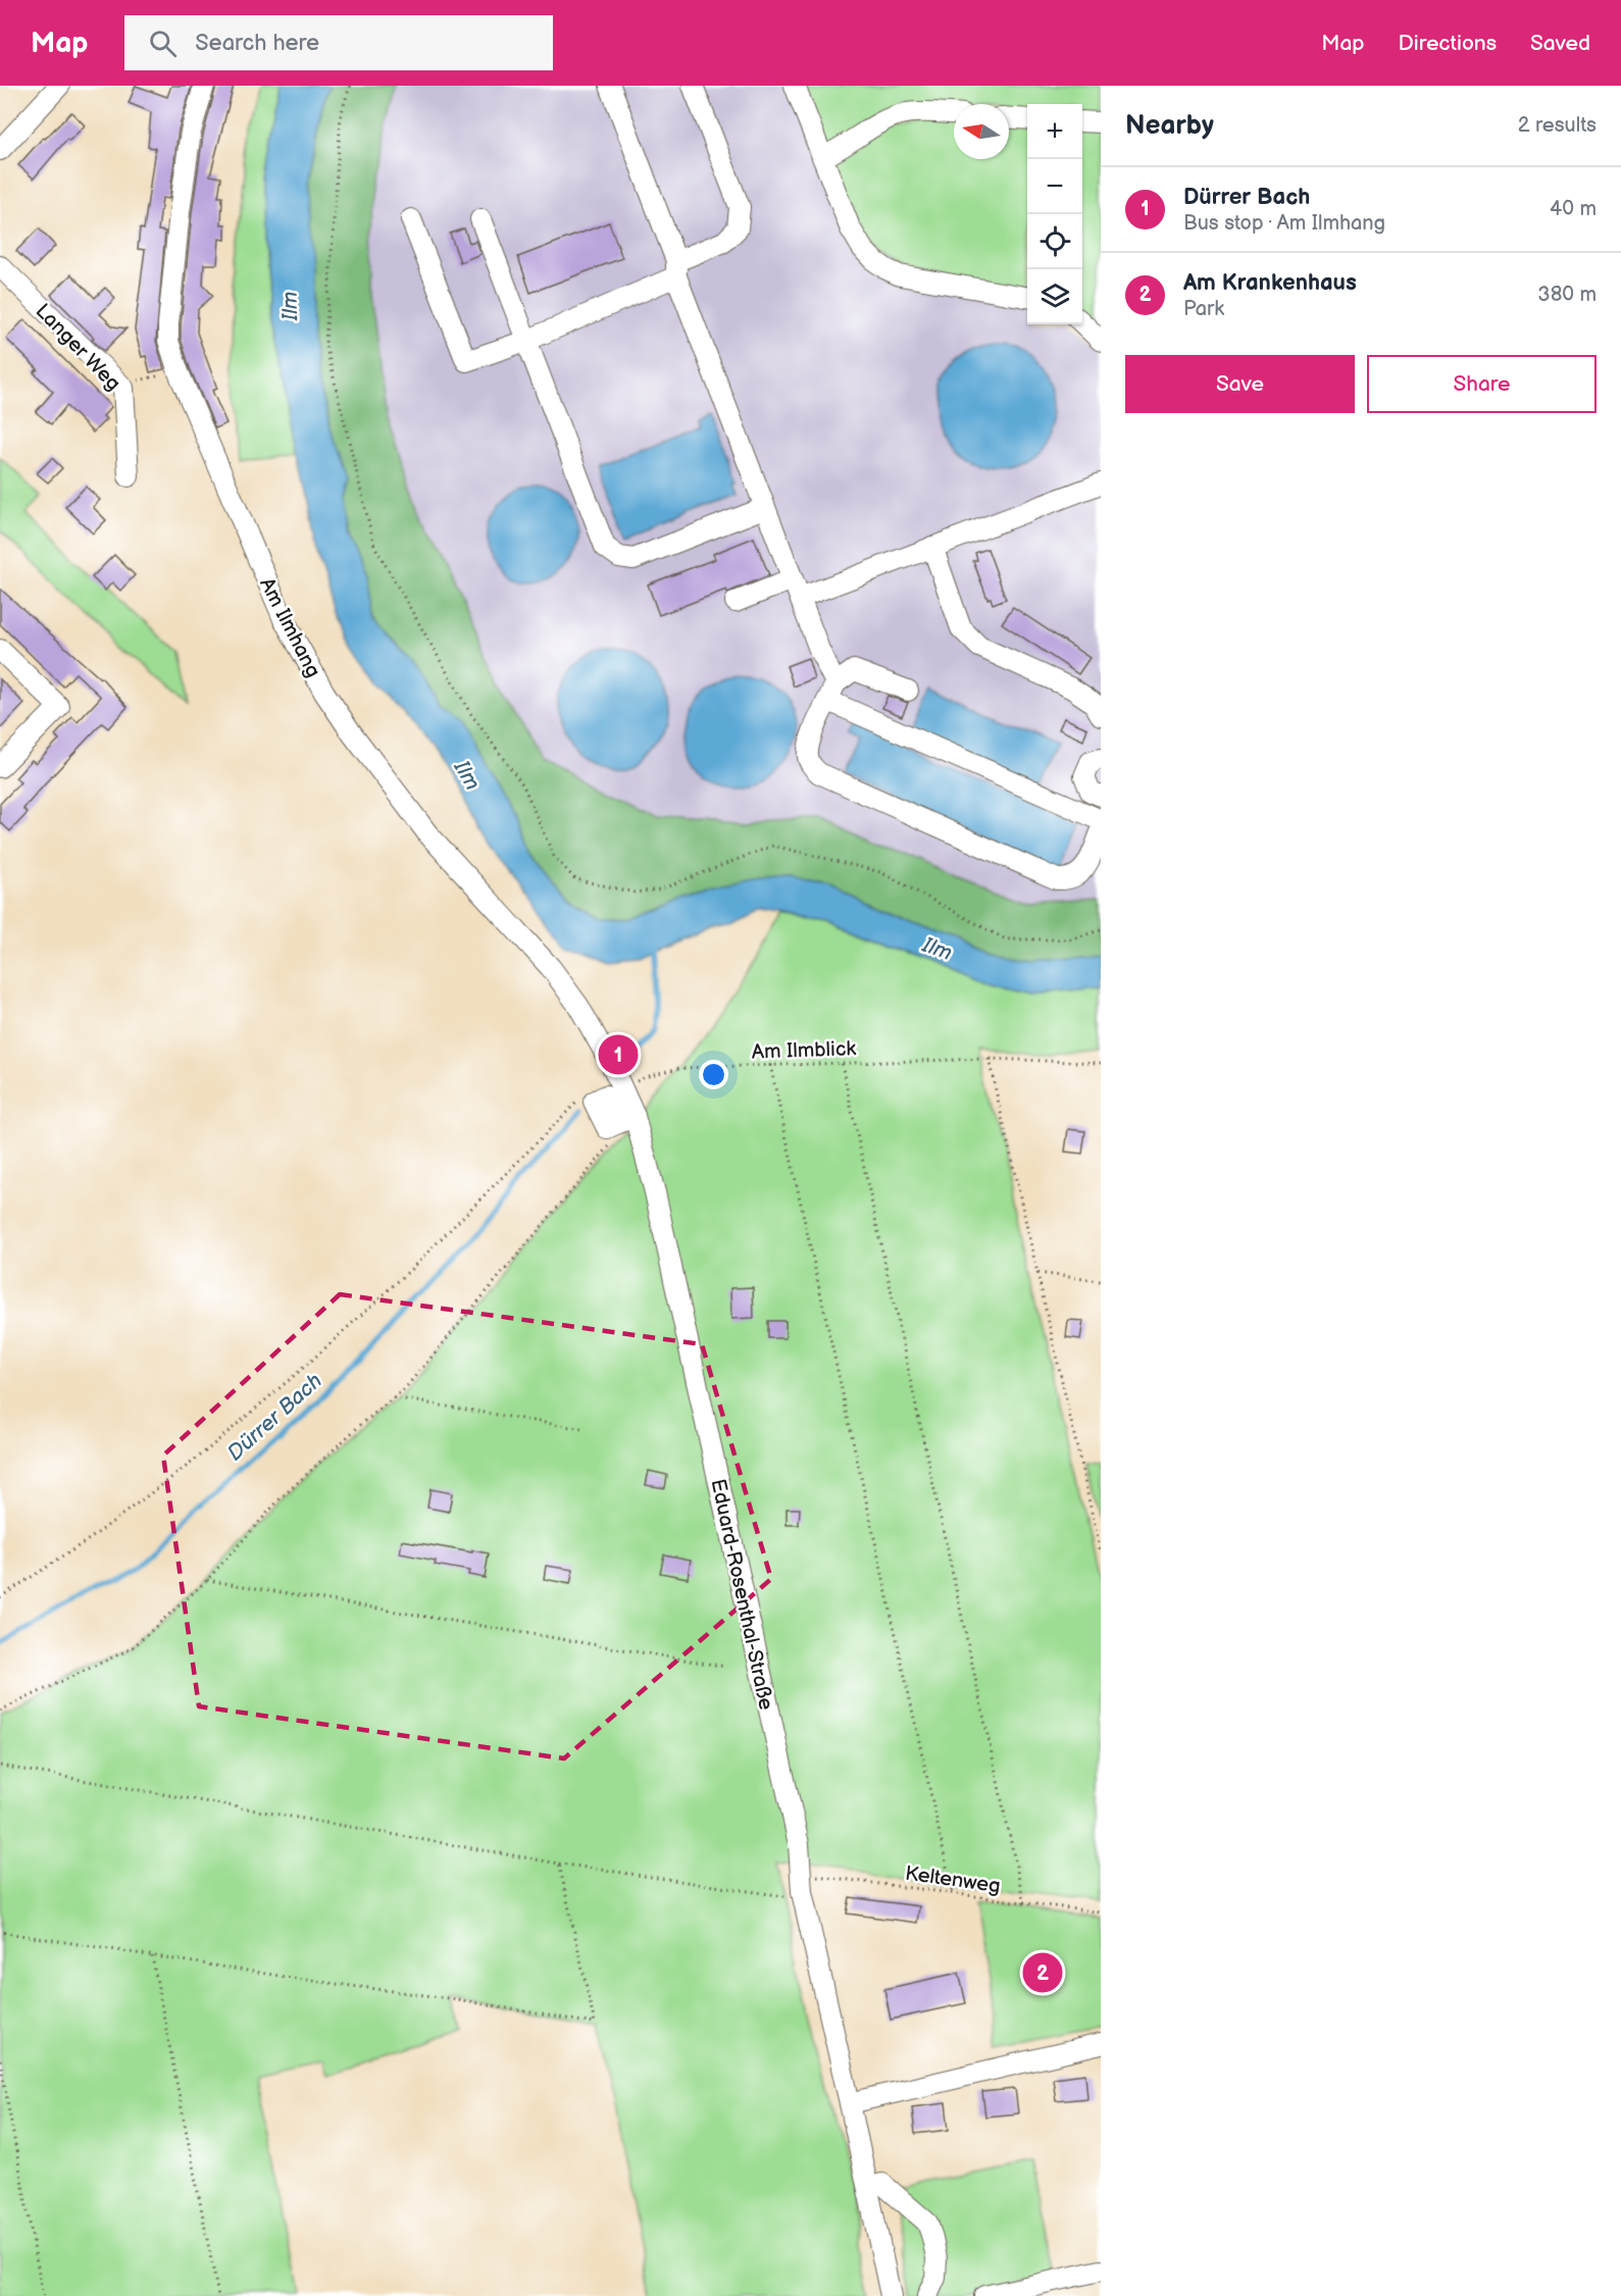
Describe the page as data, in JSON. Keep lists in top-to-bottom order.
{
  "streets": {
    "street": ["Langer Weg", "Am Ilmhang", "Eduard-Rosenthal-Straße"],
    "path": ["Am Ilmblick", "Keltenweg"]
  },
  "crossings": [
    ["Am Ilmhang", "Am Ilmblick"],
    ["Am Ilmhang", "Eduard-Rosenthal-Straße"],
    ["Am Ilmblick", "Eduard-Rosenthal-Straße"],
    ["Eduard-Rosenthal-Straße", "Keltenweg"]
  ],
  "water": ["Ilm", "Dürrer Bach"],
  "north": "left",
  "page": {
    "header": "Map",
    "search": "Search here",
    "nav": ["Map", "Directions", "Saved"],
    "heading": ["Nearby", "2 results"],
    "map_buttons": ["+", "−"],
    "list": [
      {
        "mark": "1",
        "name": "Dürrer Bach",
        "note": "Bus stop · Am Ilmhang",
        "value": "40 m"
      },
      {
        "mark": "2",
        "name": "Am Krankenhaus",
        "note": "Park",
        "value": "380 m"
      }
    ],
    "buttons": ["Save", "Share"],
    "pins": ["1", "2"]
  }
}
